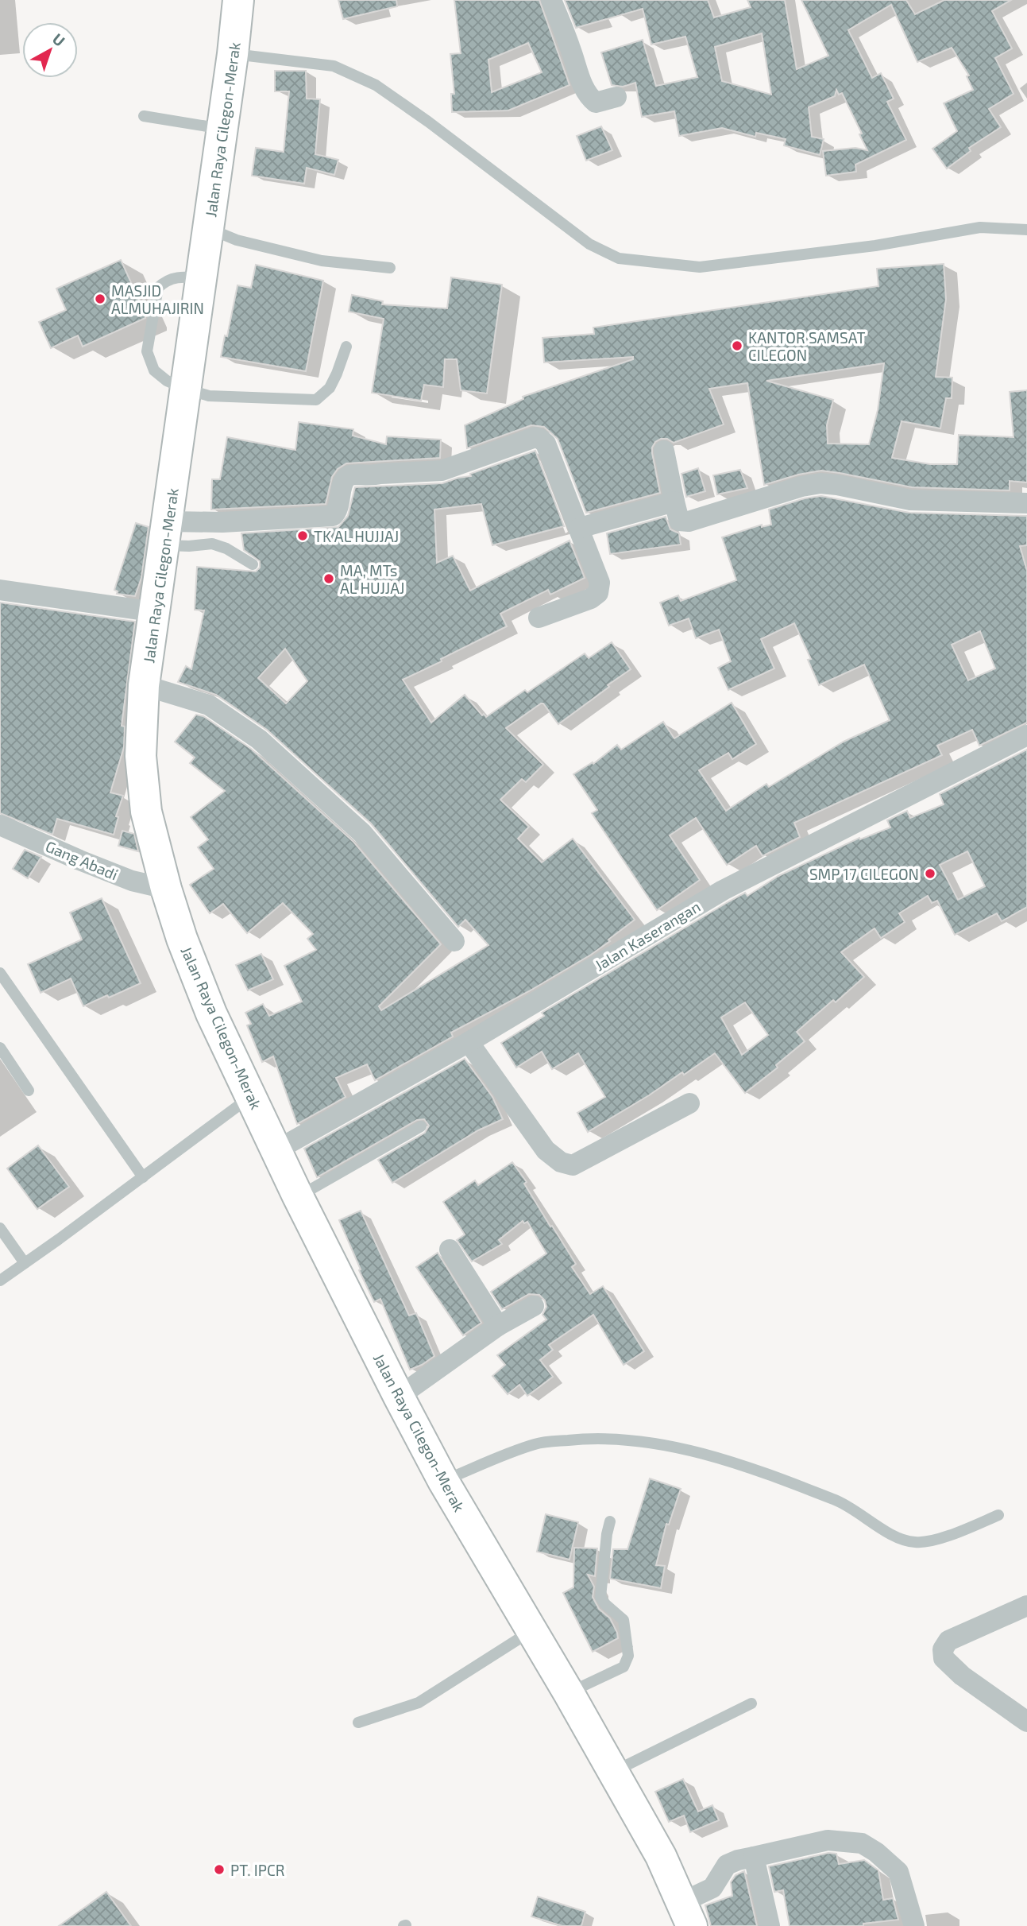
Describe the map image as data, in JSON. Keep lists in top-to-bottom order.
{
  "streets": {
    "highway": ["Jalan Raya Cilegon-Merak"],
    "street": ["Gang Abadi", "Jalan Kaserangan"]
  },
  "crossings": [
    ["Jalan Raya Cilegon-Merak", "Gang Abadi"],
    ["Jalan Raya Cilegon-Merak", "Jalan Kaserangan"]
  ],
  "places": [
    "MASJID ALMUHAJIRIN",
    "KANTOR SAMSAT CILEGON",
    "TK AL HUJJAJ",
    "MA, MTs AL HUJJAJ",
    "SMP 17 CILEGON",
    "PT. IPCR"
  ],
  "north": "top right"
}
